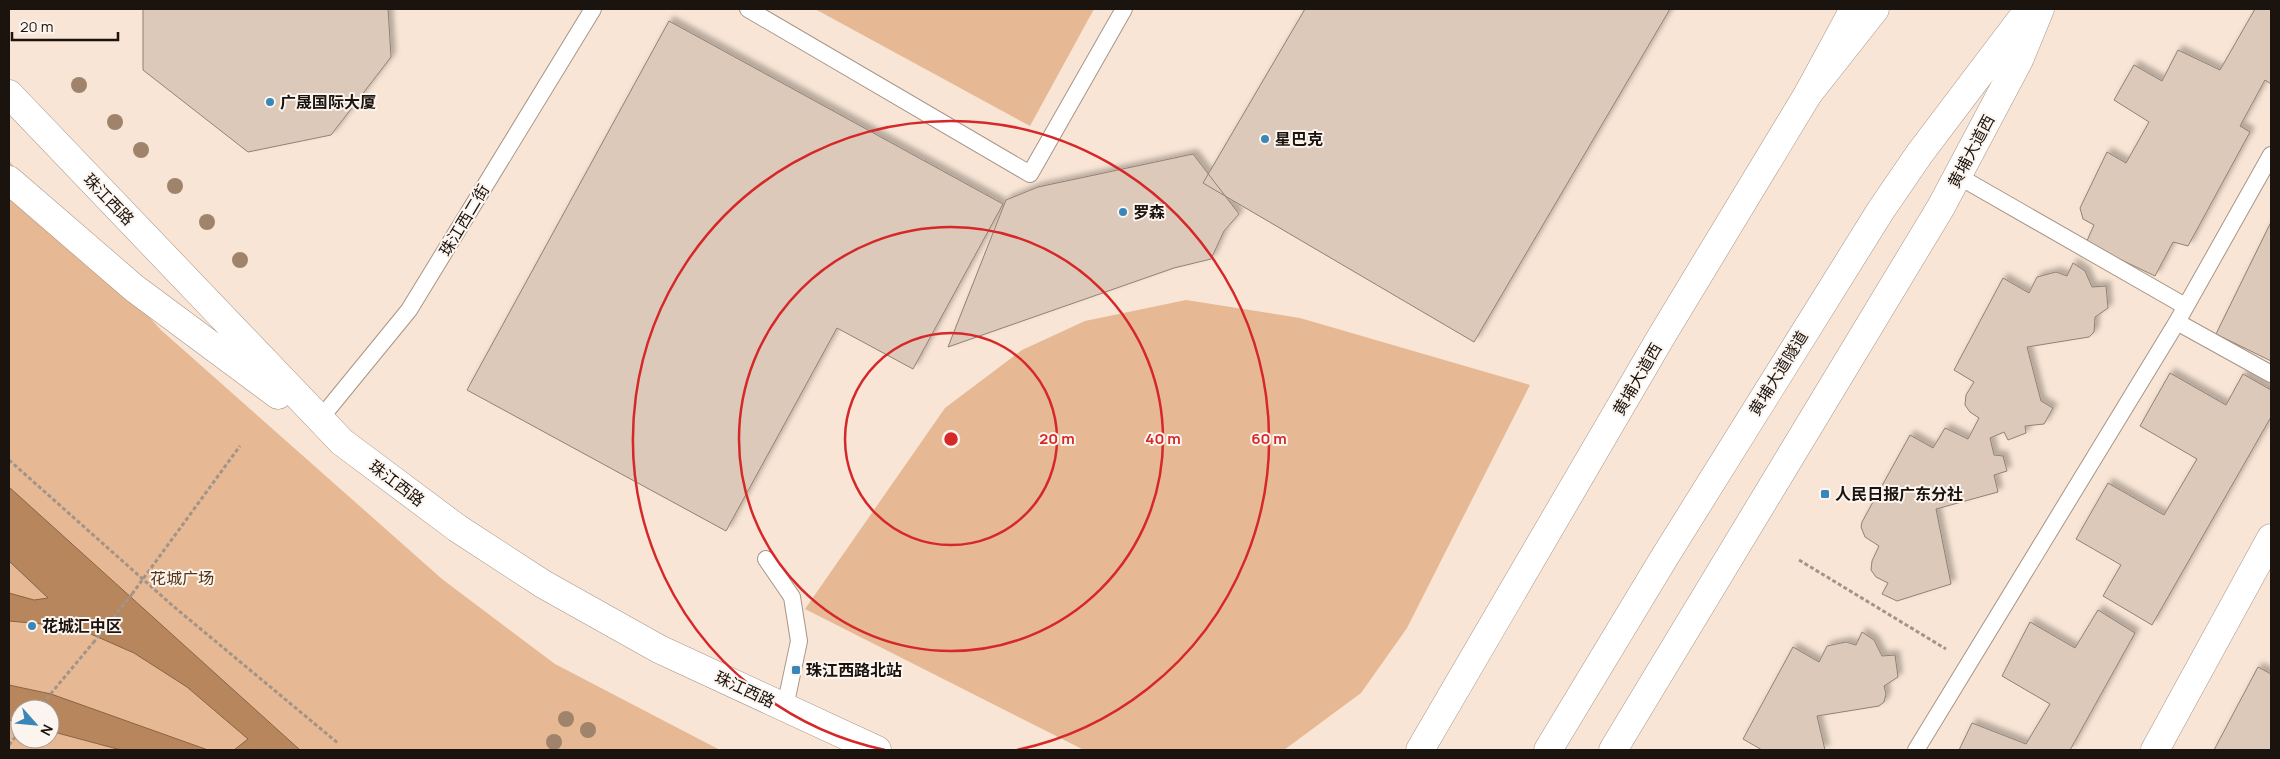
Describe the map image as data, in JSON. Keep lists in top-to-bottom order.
{
  "streets": {
    "main road": ["黄埔大道西", "珠江西路", "黄埔大道隧道"],
    "lane": ["珠江西二街"]
  },
  "crossings": [
    ["珠江西路", "珠江西二街"]
  ],
  "parks": ["花城广场"],
  "places": {
    "other": [
      "广晟国际大厦",
      "星巴克",
      "罗森",
      "花城汇中区"
    ],
    "transit": ["人民日报广东分社", "珠江西路北站"]
  },
  "scale_bar": "20 m",
  "north": "bottom right",
  "rings": ["20 m", "40 m", "60 m"]
}
